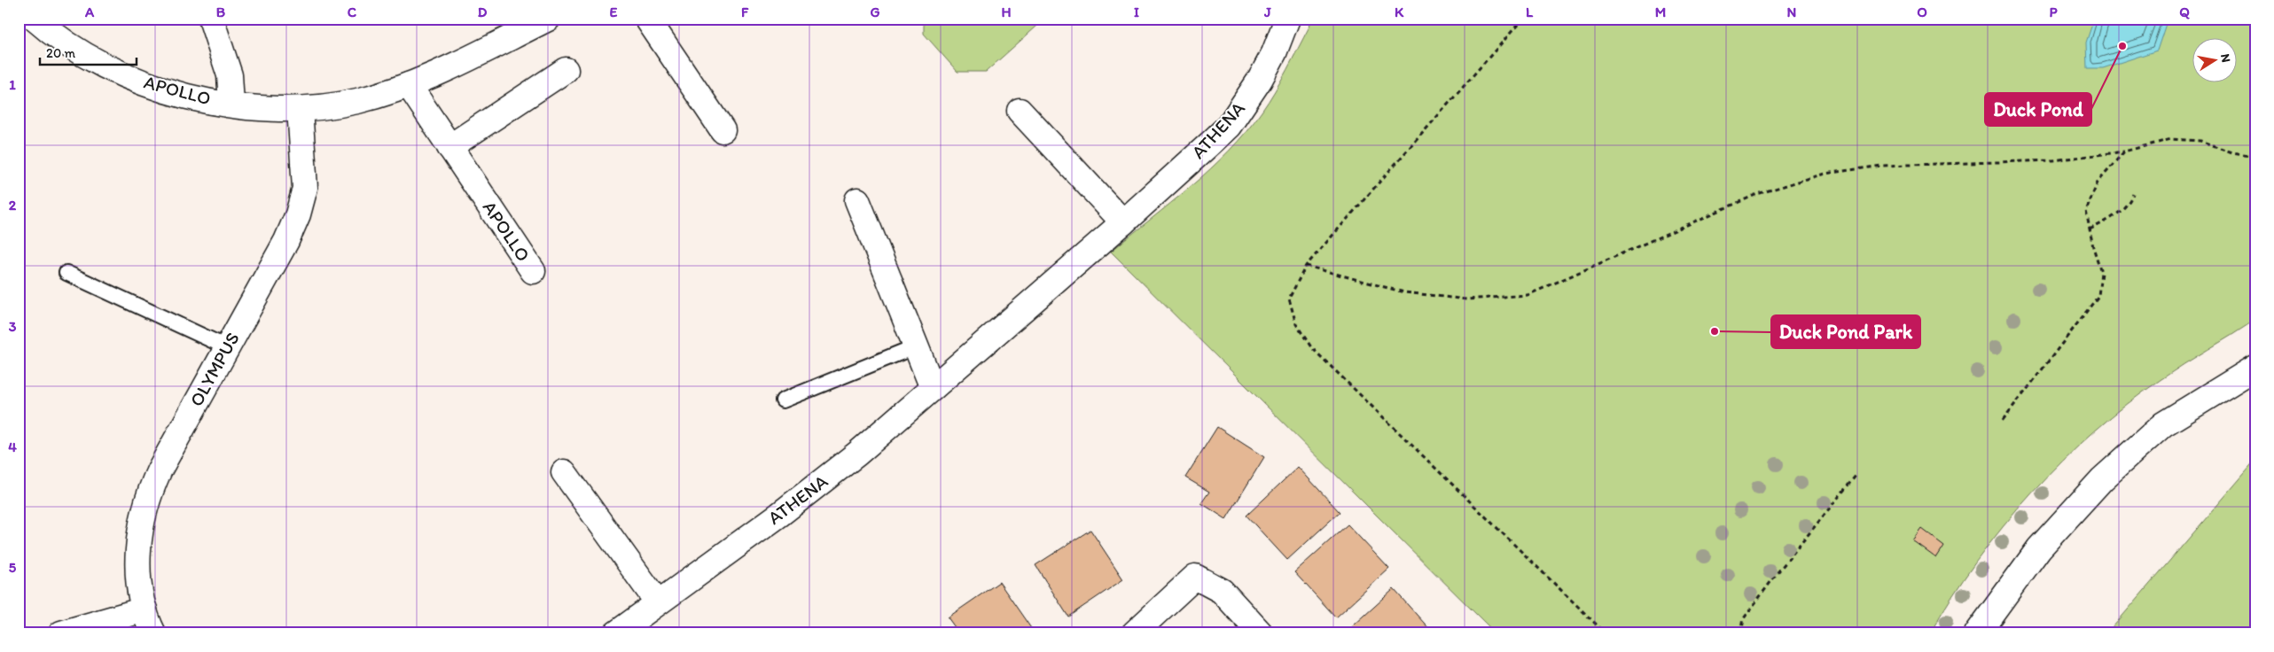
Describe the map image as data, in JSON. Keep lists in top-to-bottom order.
{
  "streets": {
    "street": ["APOLLO", "ATHENA", "OLYMPUS"]
  },
  "crossings": [
    ["APOLLO", "OLYMPUS"]
  ],
  "places": ["Duck Pond", "Duck Pond Park"],
  "scale_bar": "20 m",
  "north": "right",
  "grid": {
    "columns": [
      "A",
      "B",
      "C",
      "D",
      "E",
      "F",
      "G",
      "H",
      "I",
      "J",
      "K",
      "L",
      "M",
      "N",
      "O",
      "P",
      "Q"
    ],
    "rows": [
      "1",
      "2",
      "3",
      "4",
      "5"
    ]
  }
}
